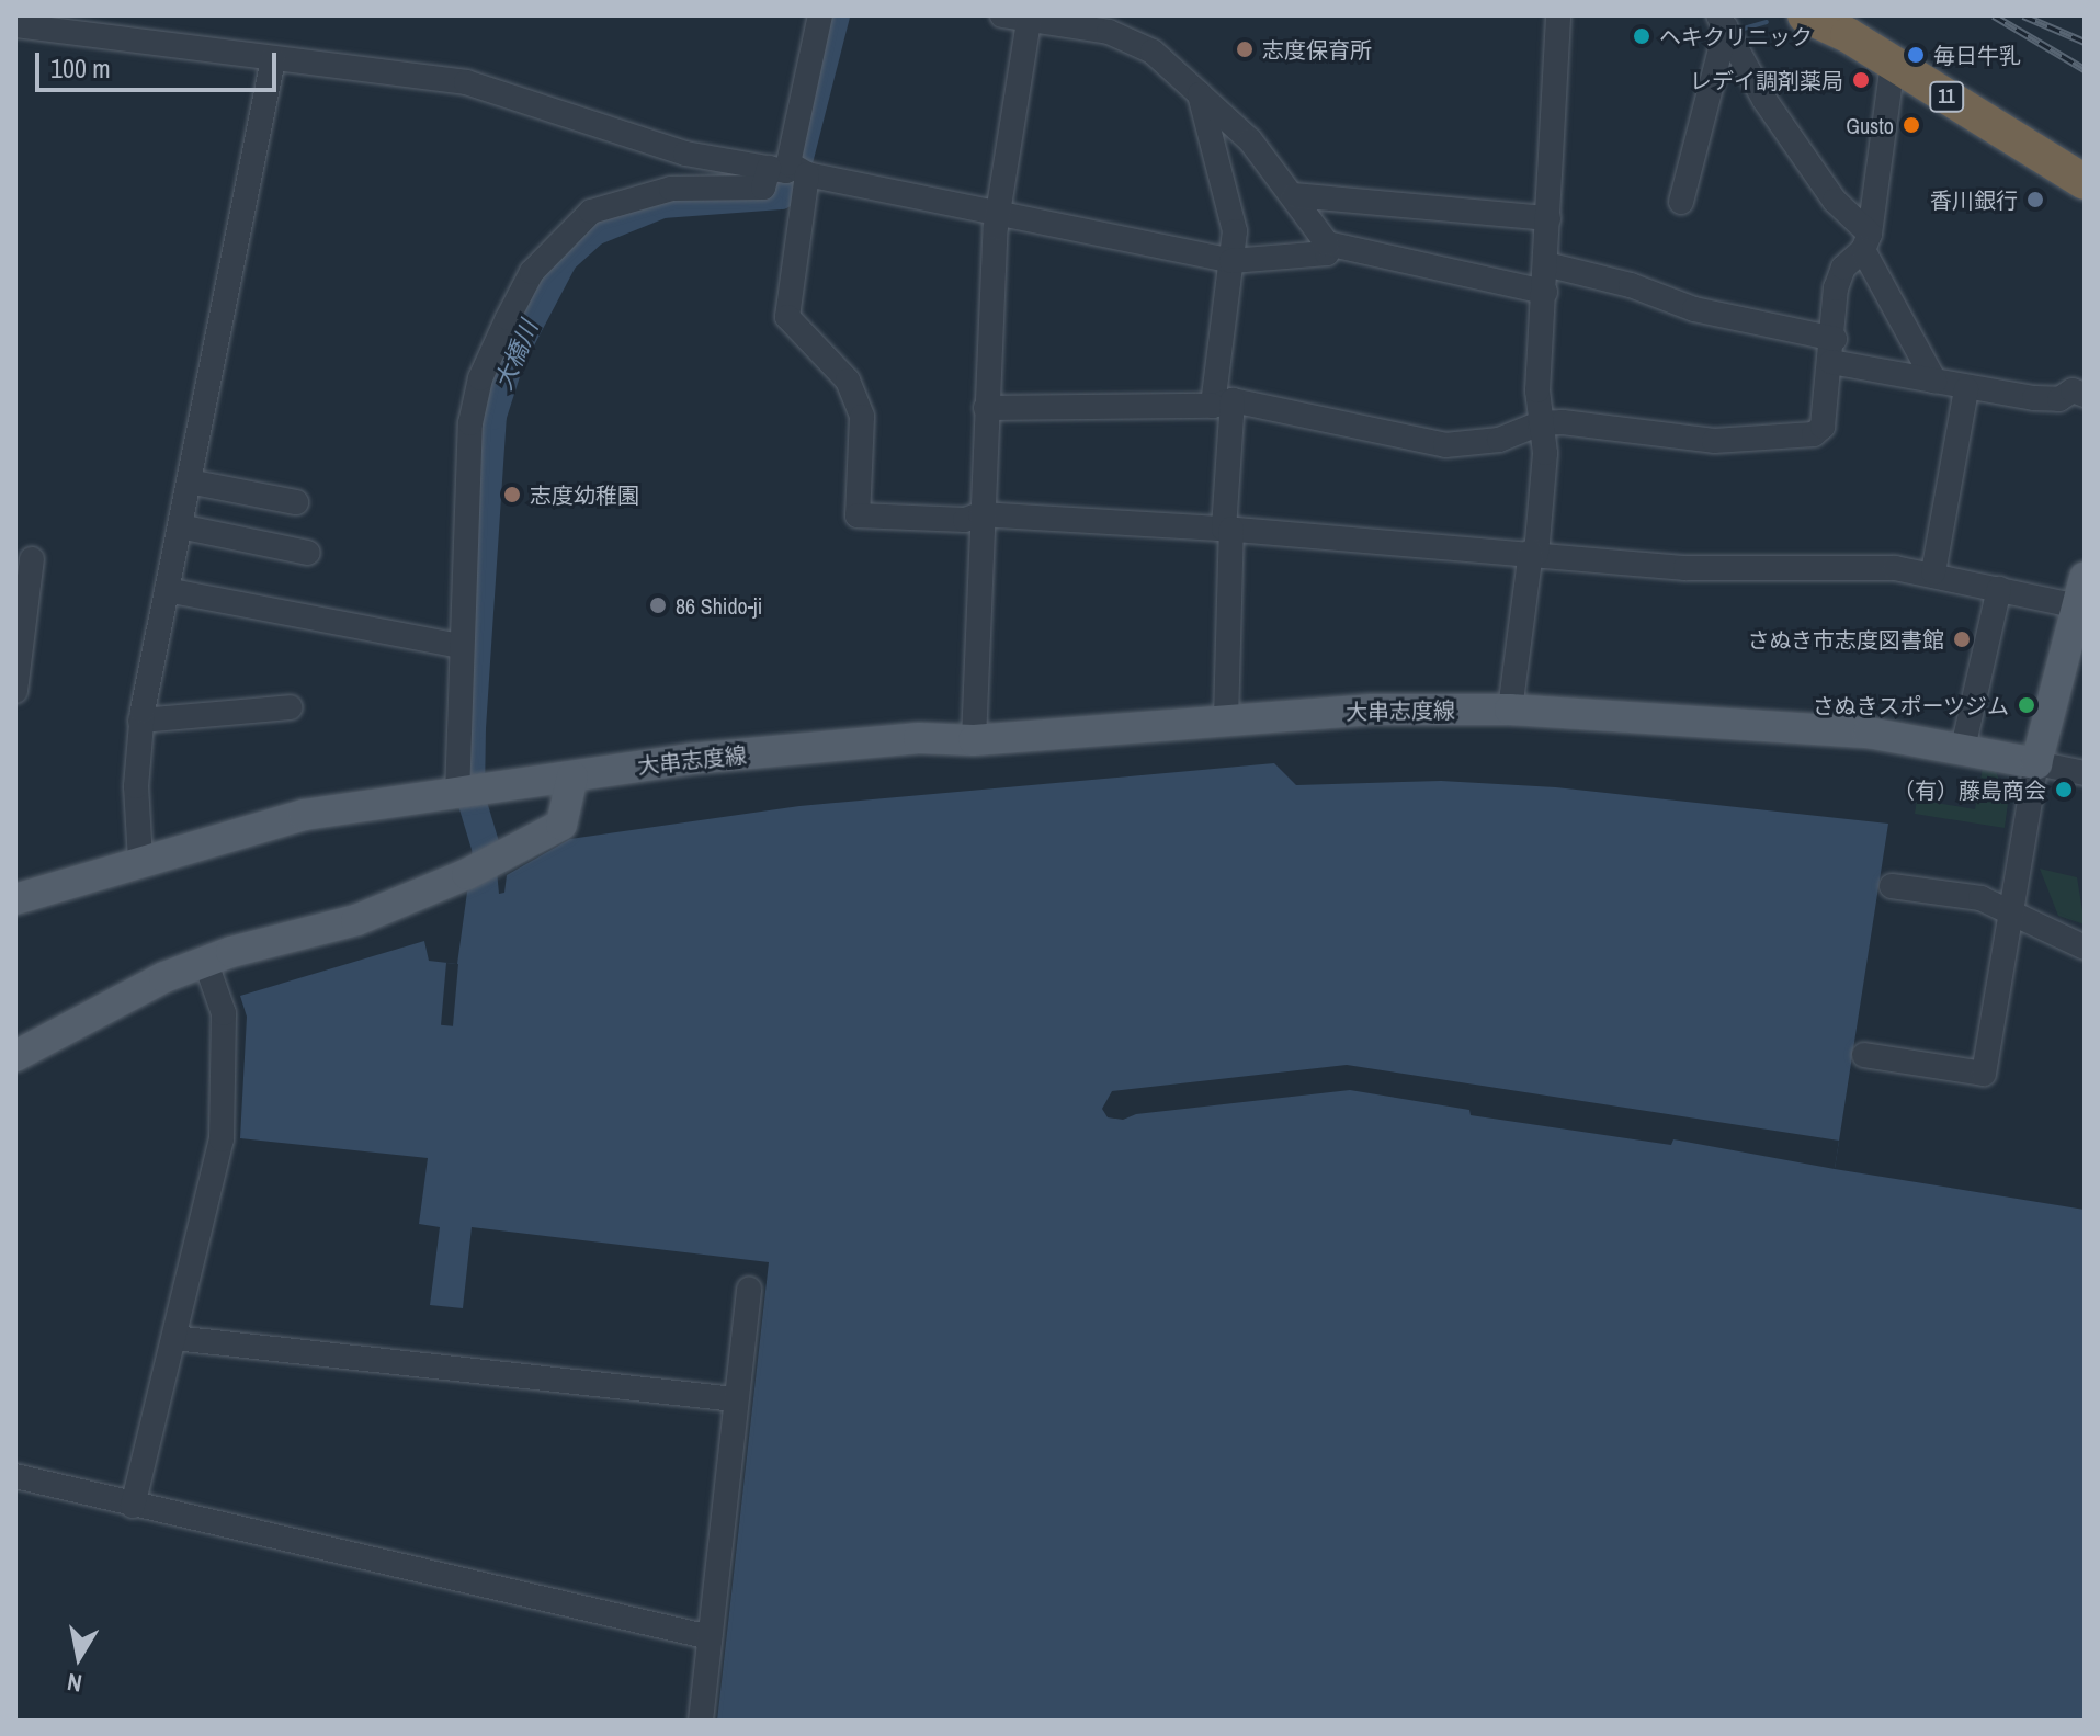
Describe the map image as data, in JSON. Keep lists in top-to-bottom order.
{
  "streets": {
    "highway": ["11"],
    "main road": ["大串志度線"]
  },
  "water": ["大橋川"],
  "places": [
    "ヘキクリニック",
    "志度保育所",
    "毎日牛乳",
    "レデイ調剤薬局",
    "Gusto",
    "香川銀行",
    "志度幼稚園",
    "86 Shido-ji",
    "さぬき市志度図書館",
    "さぬきスポーツジム",
    "（有）藤島商会"
  ],
  "scale_bar": "100 m",
  "north": "bottom"
}
